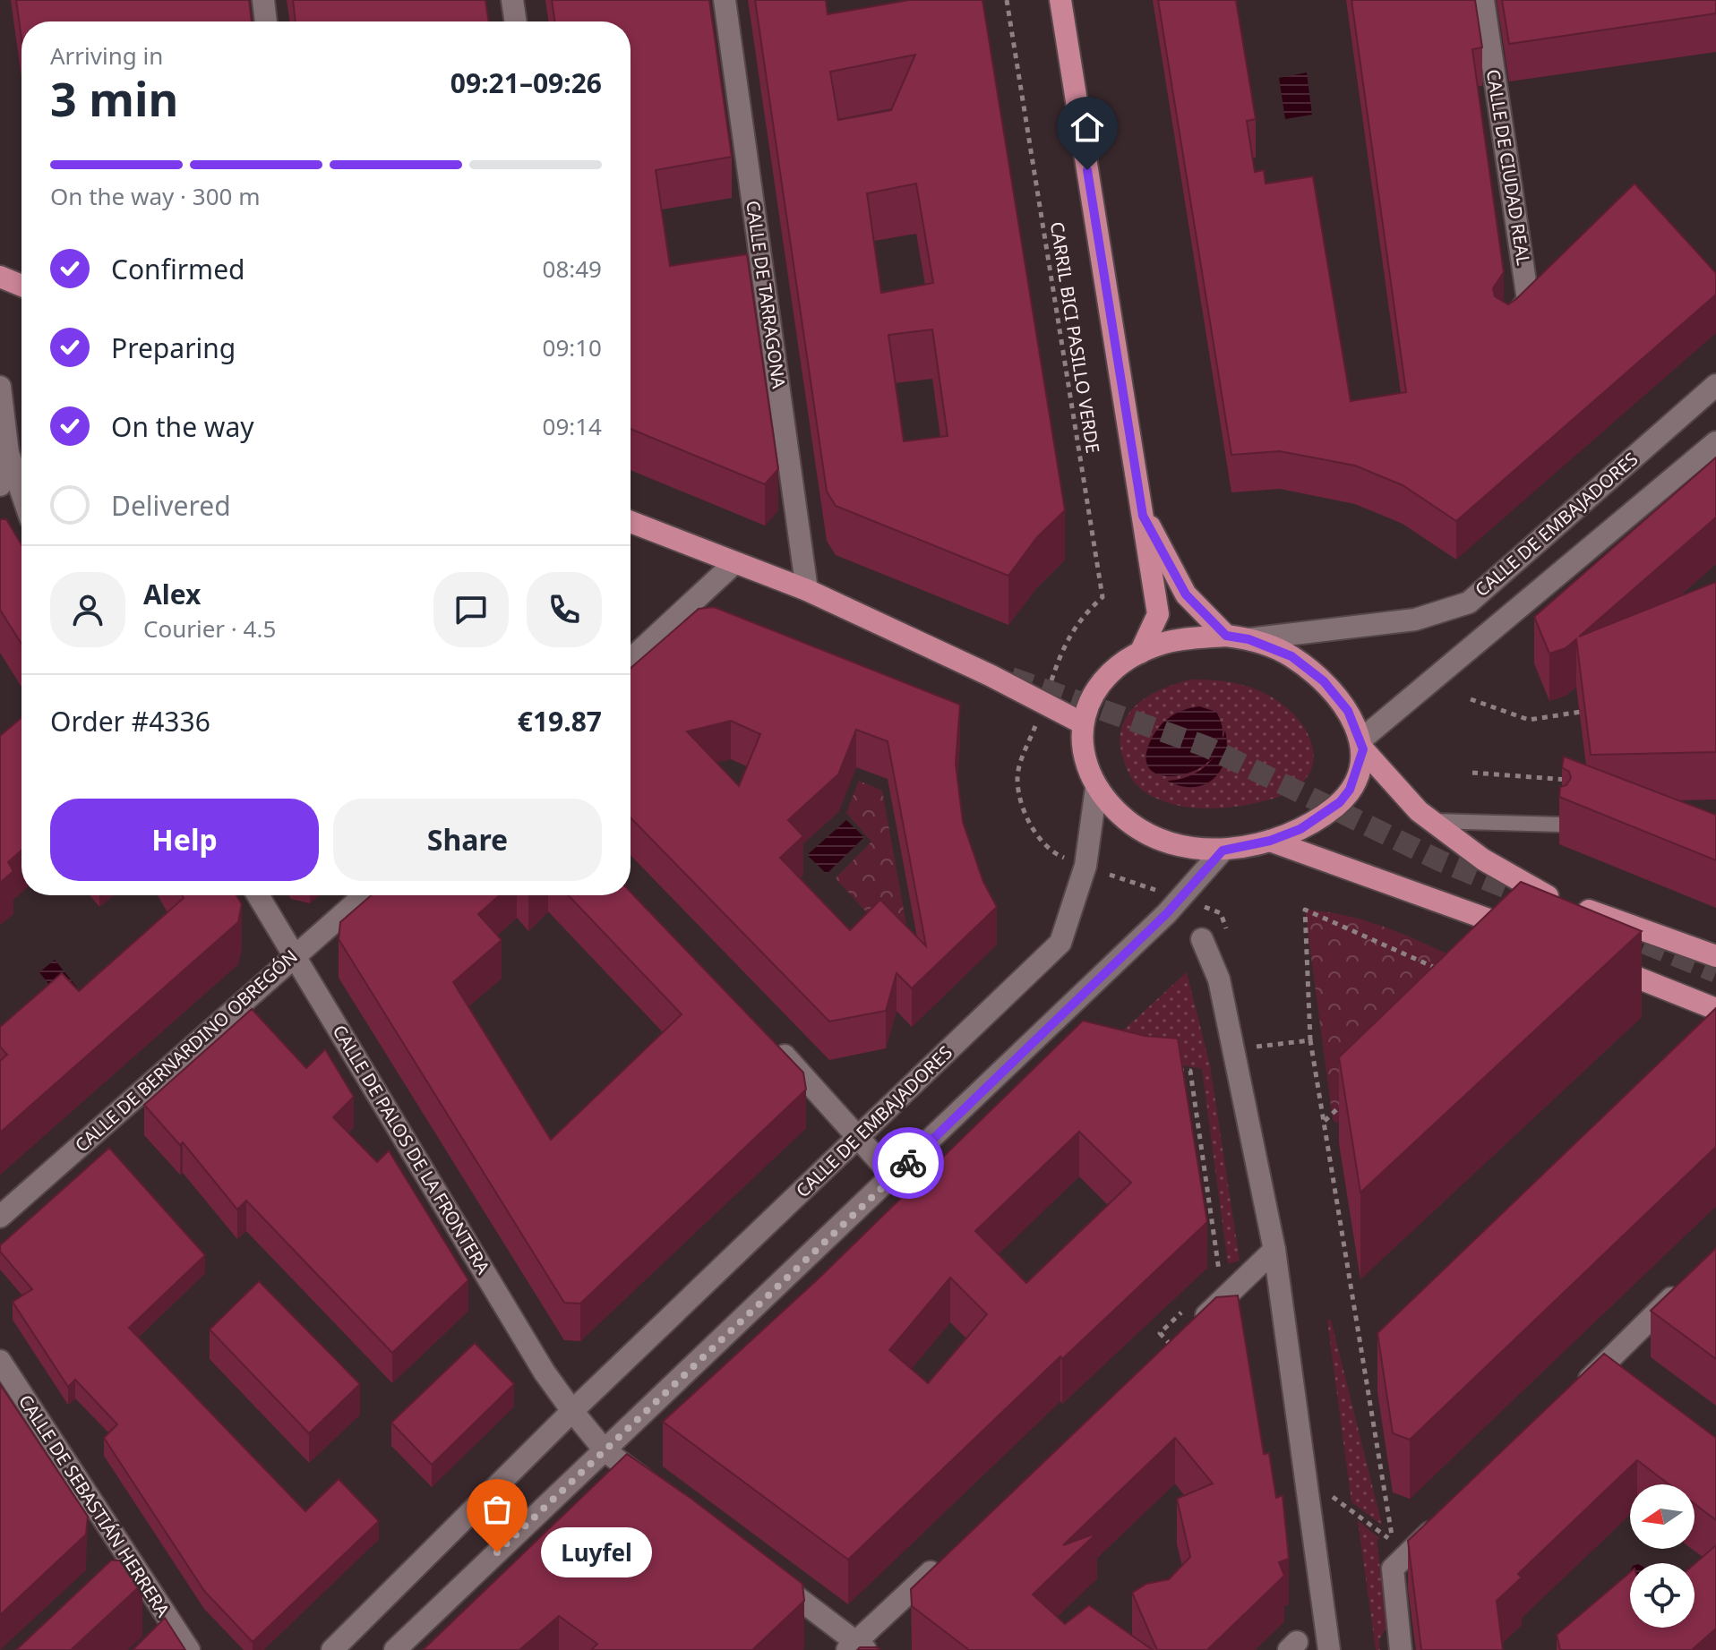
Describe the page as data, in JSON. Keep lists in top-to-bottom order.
{
  "streets": {
    "main road": [
      "CALLE DE CIUDAD REAL",
      "CALLE DE TARRAGONA",
      "CALLE DE EMBAJADORES",
      "CALLE DE BERNARDINO OBREGÓN",
      "CALLE DE PALOS DE LA FRONTERA",
      "CALLE DE SEBASTIÁN HERRERA"
    ],
    "path": ["CARRIL BICI PASILLO VERDE"]
  },
  "crossings": [
    ["CALLE DE EMBAJADORES", "CALLE DE PALOS DE LA FRONTERA"],
    ["CALLE DE BERNARDINO OBREGÓN", "CALLE DE PALOS DE LA FRONTERA"]
  ],
  "places": ["Luyfel"],
  "north": "left",
  "page": {
    "heading": ["3 min", "Arriving in", "09:21–09:26"],
    "panel": [
      "Alex",
      "Courier · 4.5",
      "Order #4336",
      "€19.87"
    ],
    "bar": "On the way · 300 m",
    "list": [
      ["Confirmed", "08:49"],
      ["Preparing", "09:10"],
      ["On the way", "09:14"],
      "Delivered"
    ],
    "buttons": ["Help", "Share"],
    "bubble": "Luyfel"
  }
}
